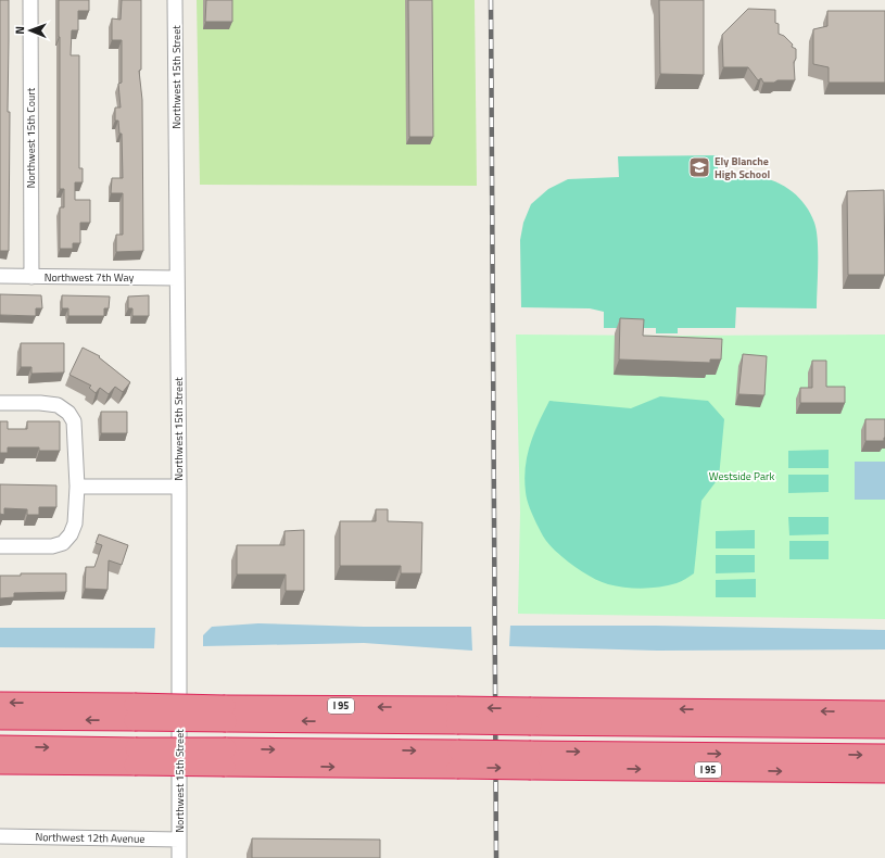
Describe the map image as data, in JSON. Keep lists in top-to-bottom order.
{
  "streets": {
    "highway": ["I 95"],
    "street": [
      "Northwest 15th Street",
      "Northwest 15th Court",
      "Northwest 7th Way",
      "Northwest 12th Avenue"
    ]
  },
  "crossings": [
    ["Northwest 15th Street", "Northwest 7th Way"],
    ["Northwest 15th Street", "Northwest 12th Avenue"],
    ["Northwest 15th Court", "Northwest 7th Way"]
  ],
  "parks": ["Westside Park"],
  "places": {
    "school or university": ["Ely Blanche High School"]
  },
  "north": "left"
}
